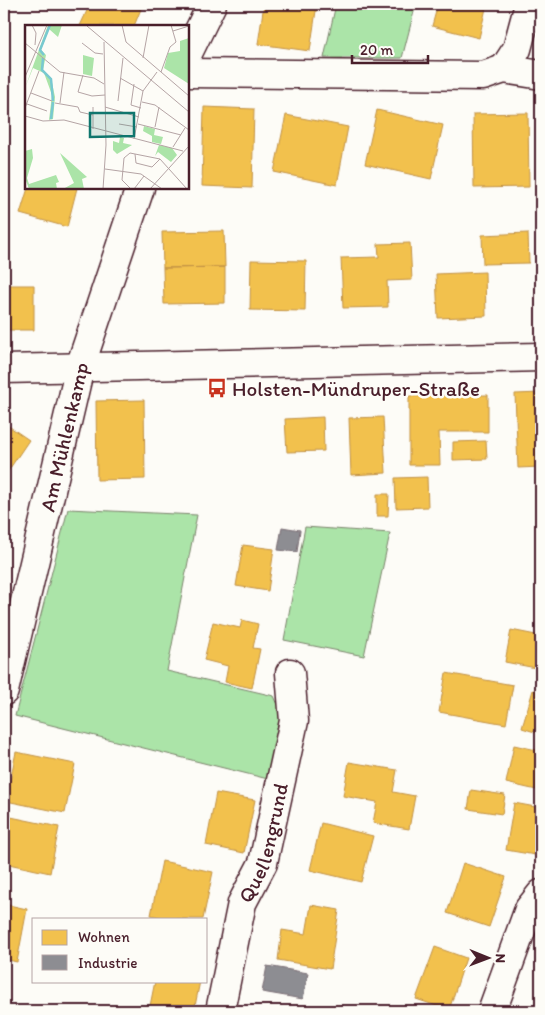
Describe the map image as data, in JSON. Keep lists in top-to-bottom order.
{
  "streets": {
    "street": ["Am Mühlenkamp", "Quellengrund"]
  },
  "places": {
    "bus stop": ["Holsten-Mündruper-Straße"]
  },
  "legend": ["Wohnen", "Industrie"],
  "scale_bar": "20 m",
  "north": "right"
}
